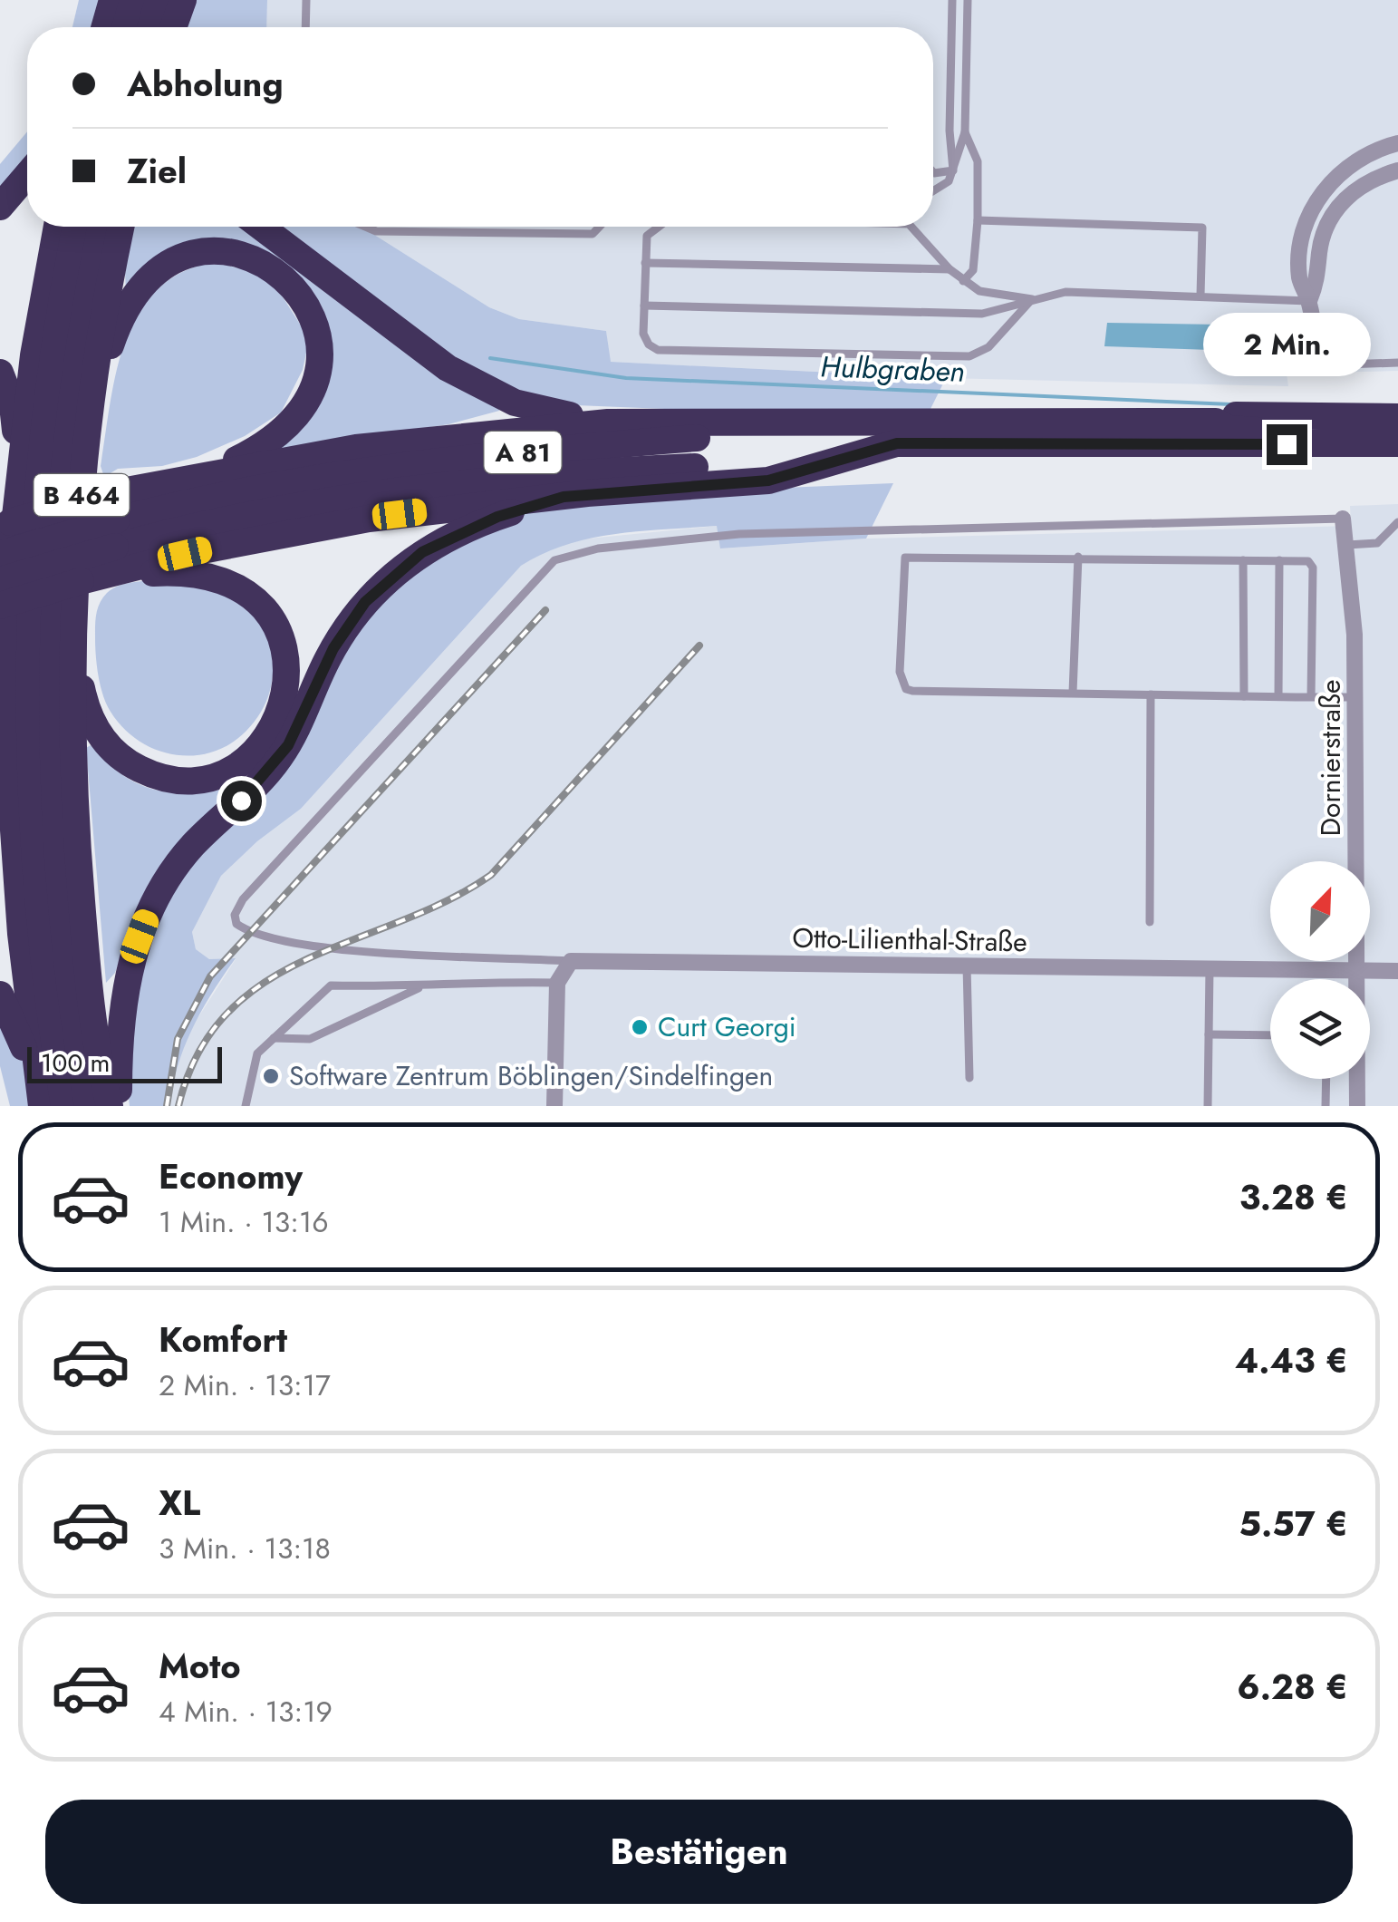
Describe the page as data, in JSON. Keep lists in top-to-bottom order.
{
  "streets": {
    "highway": ["A 81", "B 464"],
    "street": ["Dornierstraße", "Otto-Lilienthal-Straße"]
  },
  "crossings": [
    ["Dornierstraße", "Otto-Lilienthal-Straße"]
  ],
  "water": ["Hulbgraben"],
  "places": ["Curt Georgi", "Software Zentrum Böblingen/Sindelfingen"],
  "scale_bar": "100 m",
  "north": "top right",
  "page": {
    "banner": ["Abholung", "Ziel"],
    "bubble": "2 Min.",
    "scale": "100 m",
    "list": [
      {
        "name": "Economy",
        "note": "1 Min. · 13:16",
        "value": "3.28 €"
      },
      {
        "name": "Komfort",
        "note": "2 Min. · 13:17",
        "value": "4.43 €"
      },
      {
        "name": "XL",
        "note": "3 Min. · 13:18",
        "value": "5.57 €"
      },
      {
        "name": "Moto",
        "note": "4 Min. · 13:19",
        "value": "6.28 €"
      }
    ],
    "buttons": "Bestätigen"
  }
}
